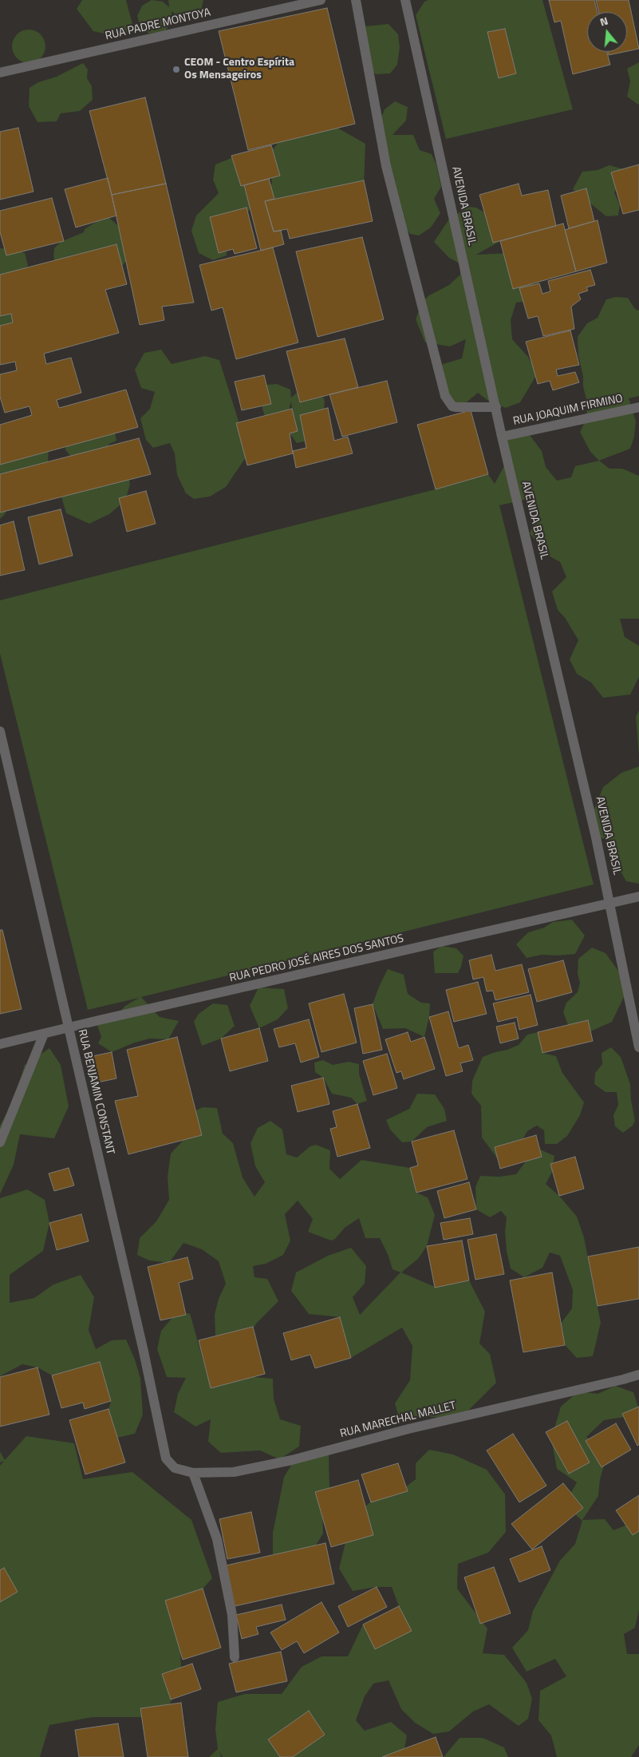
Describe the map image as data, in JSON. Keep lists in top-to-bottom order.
{
  "streets": {
    "street": [
      "RUA PADRE MONTOYA",
      "AVENIDA BRASIL",
      "RUA JOAQUIM FIRMINO",
      "RUA PEDRO JOSÉ AIRES DOS SANTOS",
      "RUA BENJAMIN CONSTANT",
      "RUA MARECHAL MALLET"
    ]
  },
  "crossings": [
    ["AVENIDA BRASIL", "RUA JOAQUIM FIRMINO"],
    ["AVENIDA BRASIL", "RUA PEDRO JOSÉ AIRES DOS SANTOS"],
    ["RUA PEDRO JOSÉ AIRES DOS SANTOS", "RUA BENJAMIN CONSTANT"],
    ["RUA BENJAMIN CONSTANT", "RUA MARECHAL MALLET"]
  ],
  "places": ["CEOM - Centro Espírita Os Mensageiros"],
  "north": "top"
}
